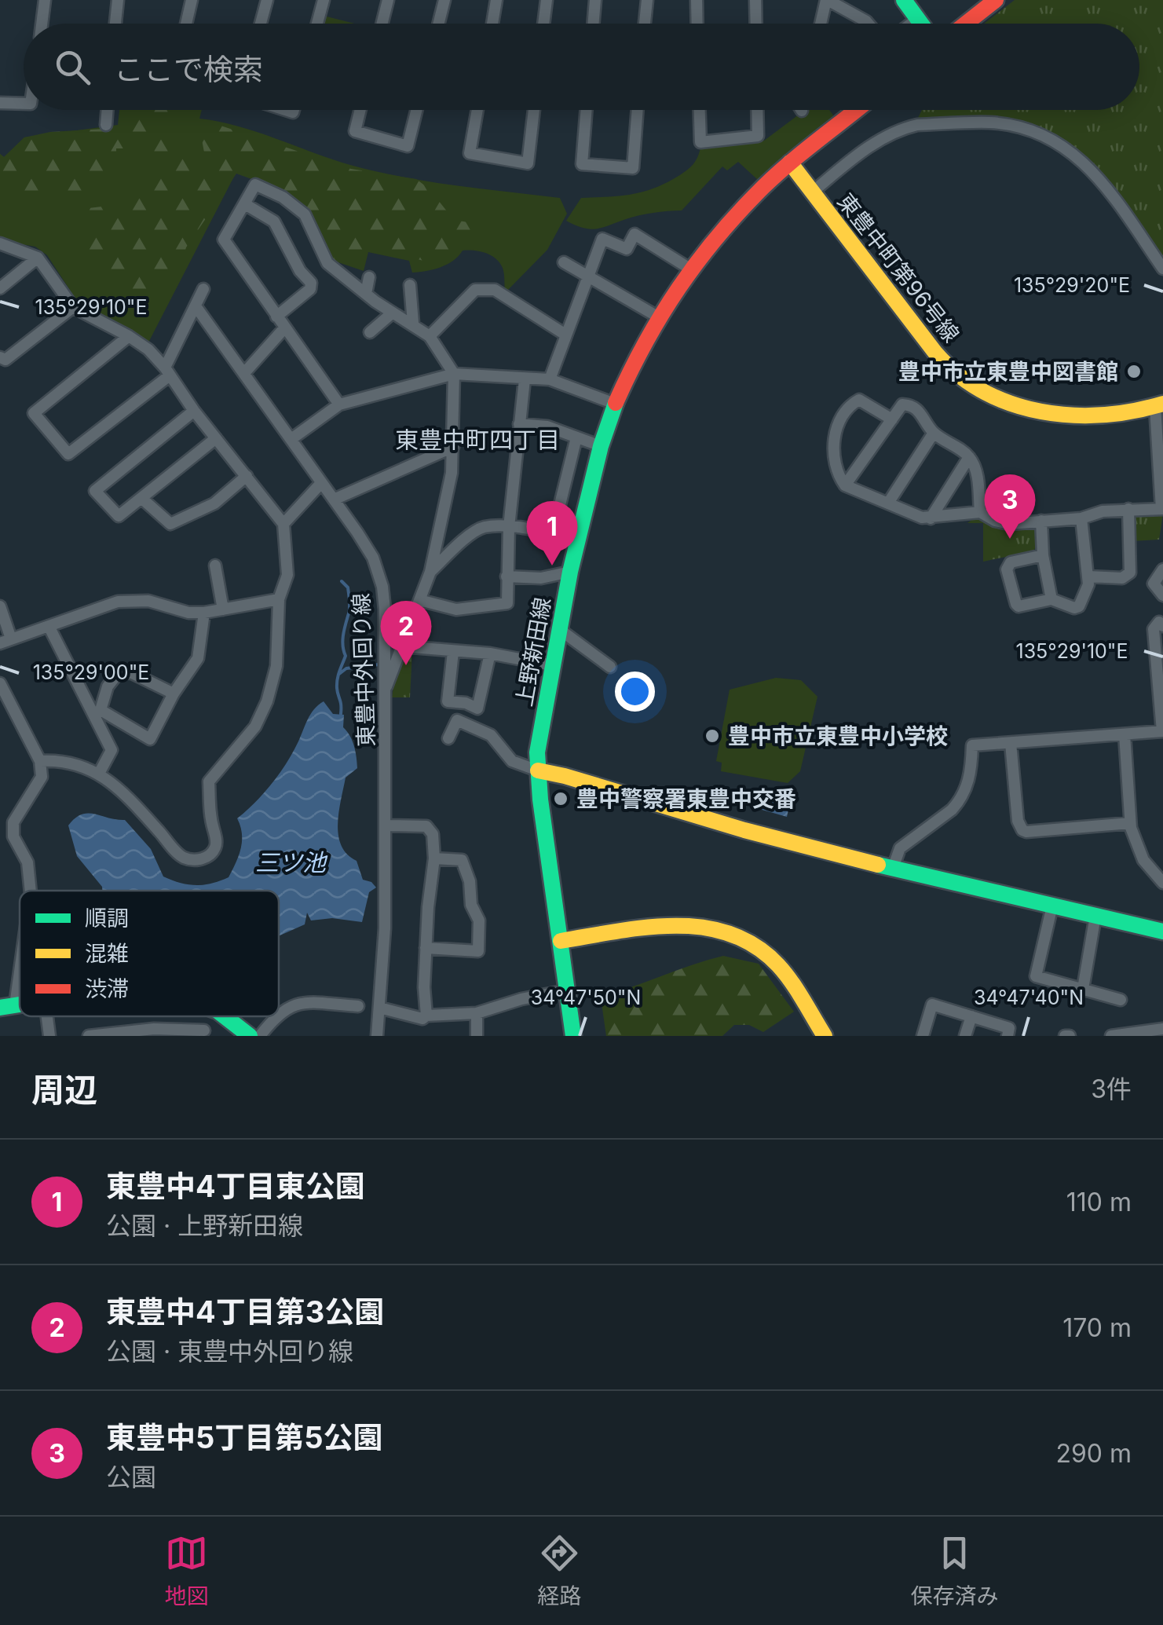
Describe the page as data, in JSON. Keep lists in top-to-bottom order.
{
  "streets": {
    "street": ["東豊中町第96号線", "上野新田線", "東豊中外回り線"]
  },
  "crossings": [
    ["東豊中町第96号線", "上野新田線"]
  ],
  "districts": ["東豊中町四丁目"],
  "water": ["三ツ池"],
  "places": ["豊中市立東豊中図書館", "豊中市立東豊中小学校", "豊中警察署東豊中交番"],
  "legend": ["順調", "混雑", "渋滞"],
  "page": {
    "search": "ここで検索",
    "pins": ["3", "1", "2"],
    "heading": ["周辺", "3件"],
    "list": [
      {
        "mark": "1",
        "name": "東豊中4丁目東公園",
        "note": "公園 · 上野新田線",
        "value": "110 m"
      },
      {
        "mark": "2",
        "name": "東豊中4丁目第3公園",
        "note": "公園 · 東豊中外回り線",
        "value": "170 m"
      },
      {
        "mark": "3",
        "name": "東豊中5丁目第5公園",
        "note": "公園",
        "value": "290 m"
      }
    ],
    "nav": ["地図", "経路", "保存済み"]
  },
  "coordinates": [
    "135°29'20\"E",
    "135°29'10\"E",
    "135°29'00\"E",
    "34°47'50\"N",
    "34°47'40\"N"
  ]
}
